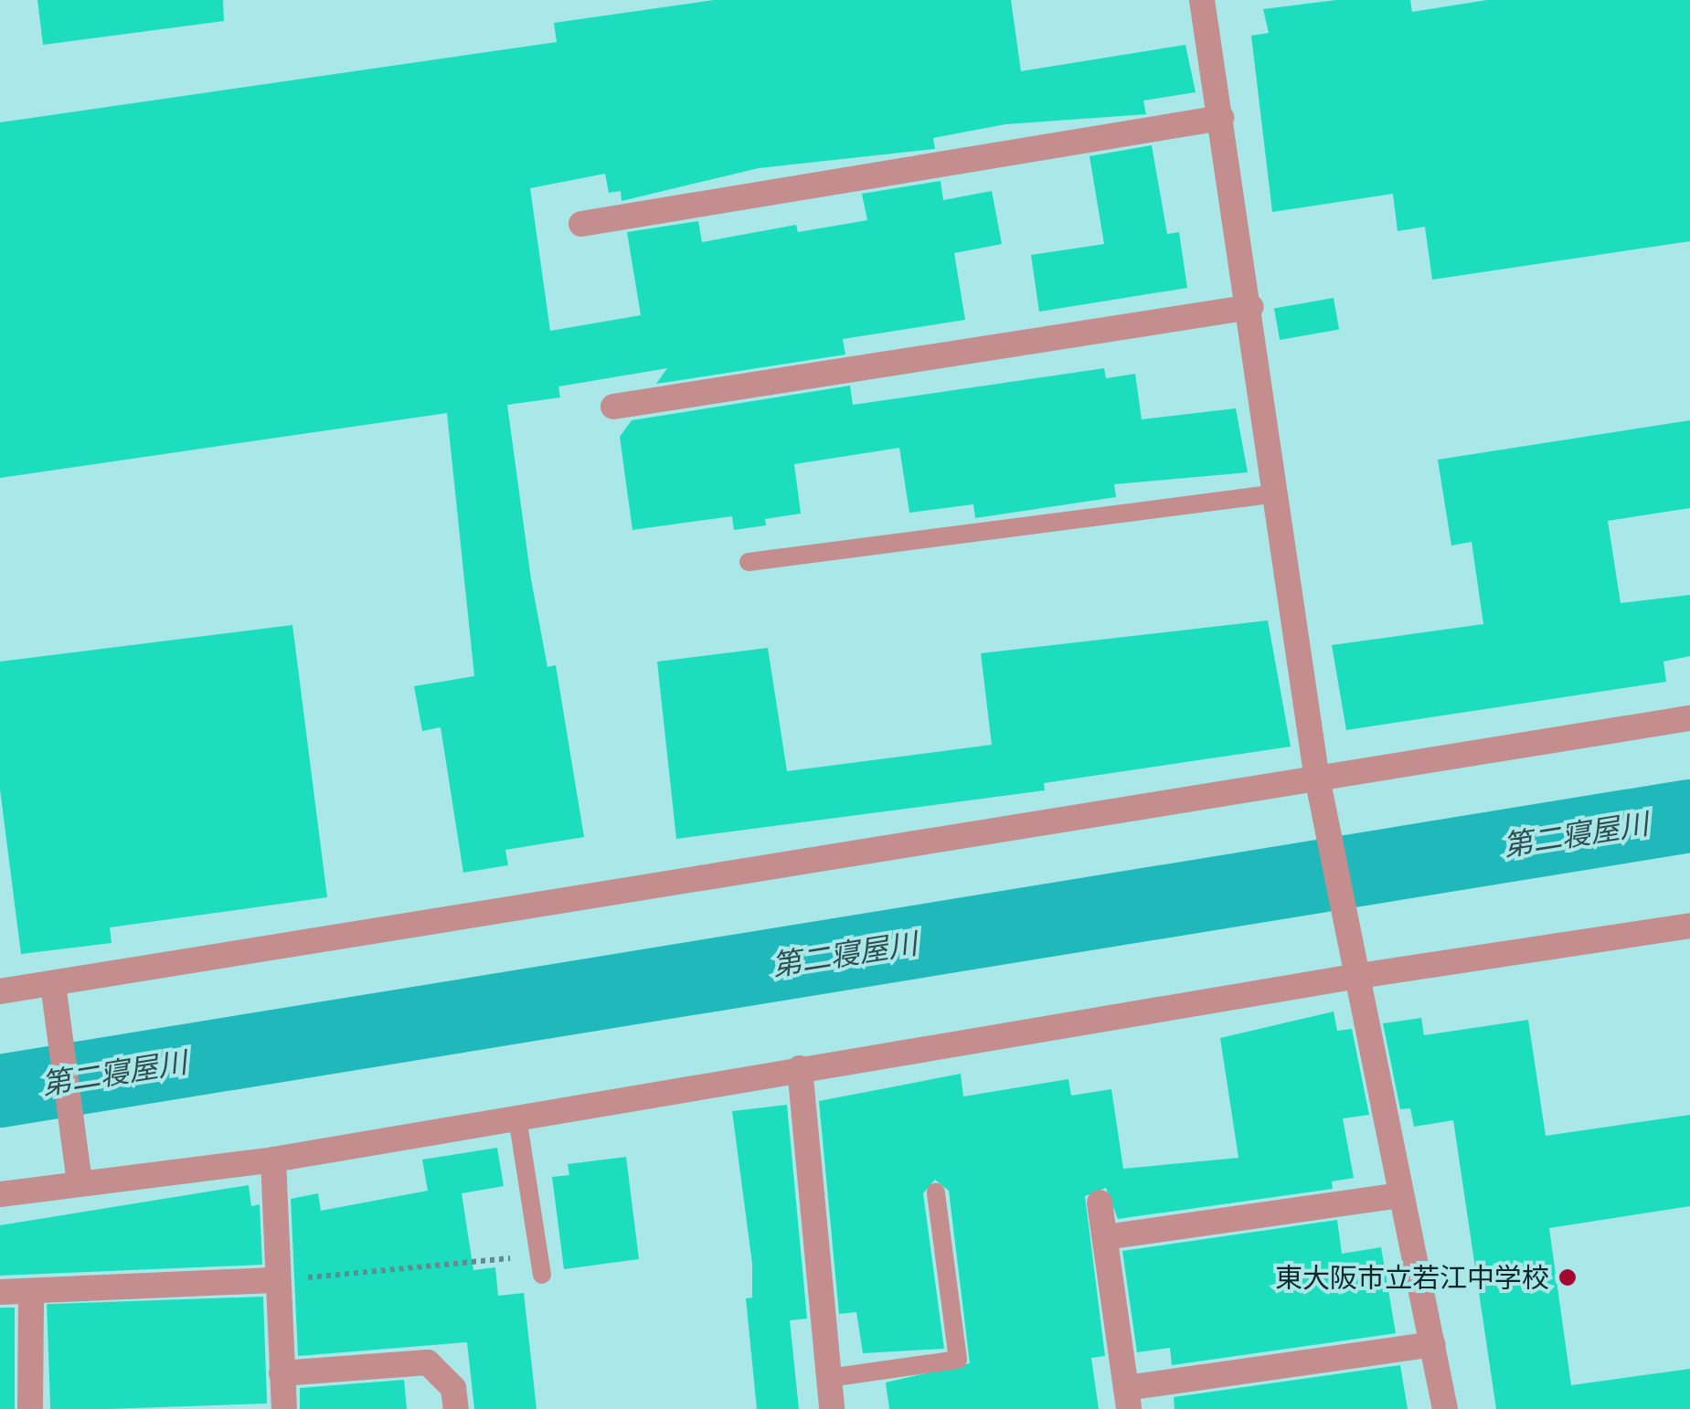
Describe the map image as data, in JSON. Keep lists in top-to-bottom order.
{
  "water": ["第二寝屋川"],
  "places": ["東大阪市立若江中学校"]
}
